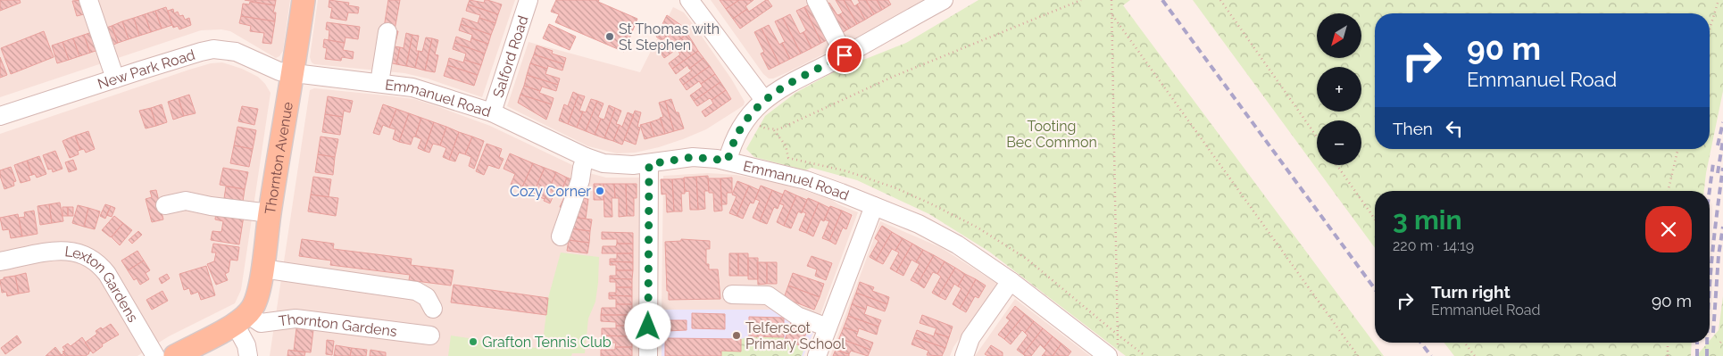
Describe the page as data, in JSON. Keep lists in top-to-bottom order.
{
  "streets": {
    "main road": ["Thornton Avenue"],
    "street": [
      "Salford Road",
      "New Park Road",
      "Emmanuel Road",
      "Lexton Gardens",
      "Thornton Gardens"
    ]
  },
  "crossings": [
    ["Salford Road", "Emmanuel Road"],
    ["New Park Road", "Emmanuel Road"],
    ["New Park Road", "Thornton Avenue"],
    ["Emmanuel Road", "Thornton Avenue"],
    ["Thornton Avenue", "Thornton Gardens"]
  ],
  "parks": ["Tooting Bec Common"],
  "places": [
    "St Thomas with St Stephen",
    "Cozy Corner",
    "Telferscot Primary School",
    "Grafton Tennis Club"
  ],
  "north": "bottom left",
  "page": {
    "map_buttons": ["+", "−"],
    "turn": ["90 m", "Emmanuel Road"],
    "then": "Then",
    "heading": ["3 min", "220 m · 14:19"],
    "list": [
      {
        "name": "Turn right",
        "note": "Emmanuel Road",
        "value": "90 m"
      }
    ]
  }
}
